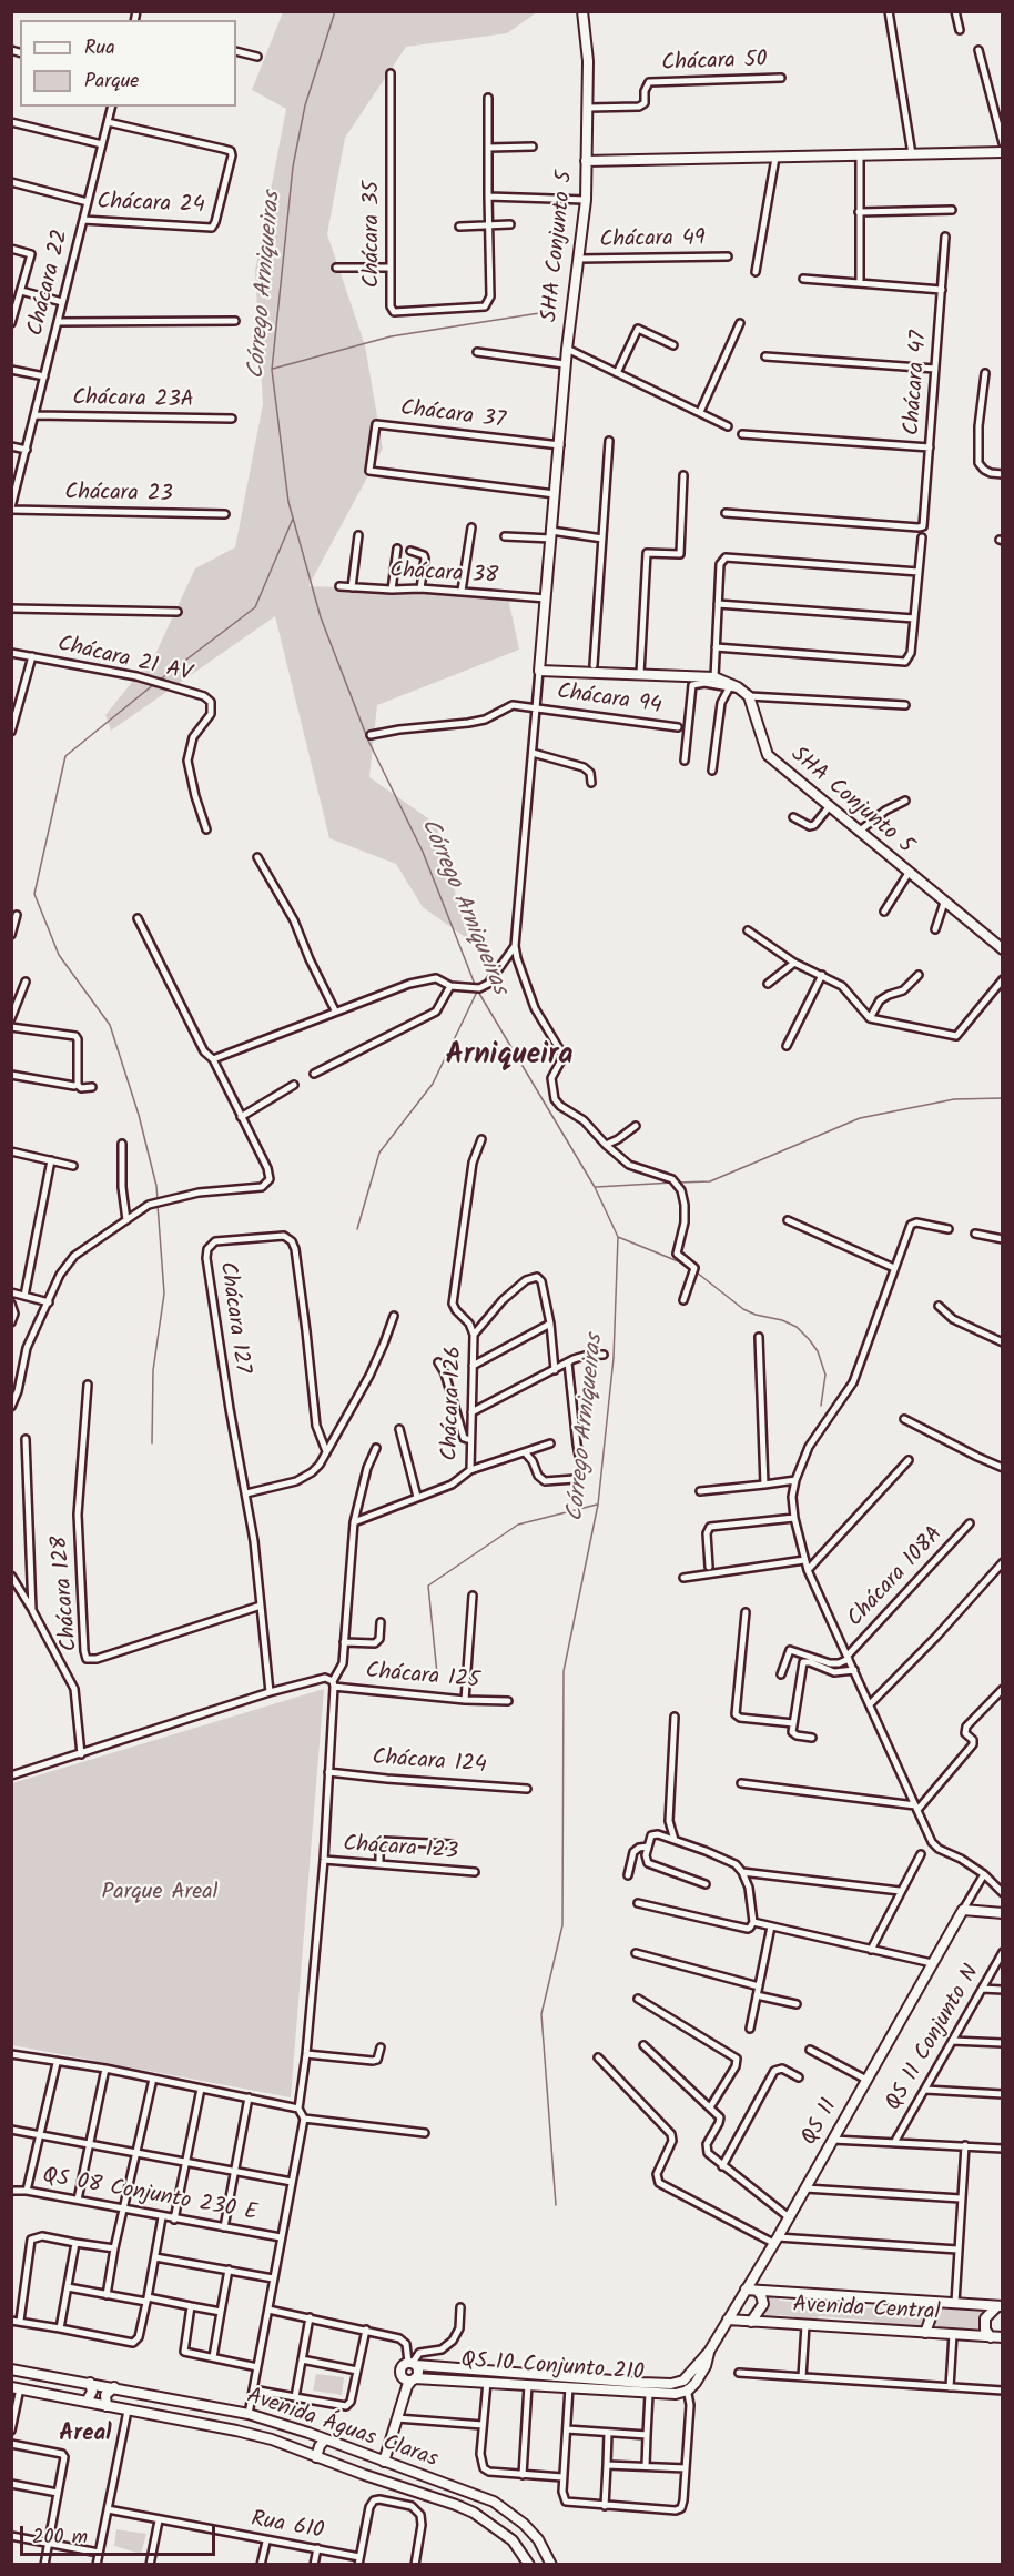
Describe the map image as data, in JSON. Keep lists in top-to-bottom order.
{
  "streets": {
    "street": [
      "Chácara 50",
      "Chácara 24",
      "Chácara 35",
      "Chácara 49",
      "SHA Conjunto 5",
      "Chácara 22",
      "Chácara 47",
      "Chácara 23A",
      "Chácara 37",
      "Chácara 23",
      "Chácara 38",
      "Chácara 21 AV",
      "Chácara 94",
      "Chácara 127",
      "Chácara 126",
      "Chácara 108A",
      "Chácara 128",
      "Chácara 125",
      "Chácara 124",
      "Chácara 123",
      "QS 11 Conjunto N",
      "QS 11",
      "QS 08 Conjunto 230 E",
      "Avenida Central",
      "QS 10 Conjunto 210",
      "Avenida Águas Claras",
      "Rua 610"
    ]
  },
  "crossings": [
    ["Chácara 24", "Chácara 22"],
    ["Chácara 49", "SHA Conjunto 5"],
    ["SHA Conjunto 5", "Chácara 37"],
    ["SHA Conjunto 5", "Chácara 38"],
    ["SHA Conjunto 5", "Chácara 94"],
    ["Chácara 22", "Chácara 23A"],
    ["Chácara 22", "Chácara 23"],
    ["Chácara 127", "Chácara 128"],
    ["Chácara 127", "Chácara 125"],
    ["QS 11", "Avenida Central"],
    ["QS 11", "QS 10 Conjunto 210"]
  ],
  "districts": ["Arniqueira", "Areal"],
  "water": ["Córrego Arniqueiras"],
  "parks": ["Parque Areal"],
  "legend": ["Rua", "Parque"],
  "scale_bar": "200 m"
}
